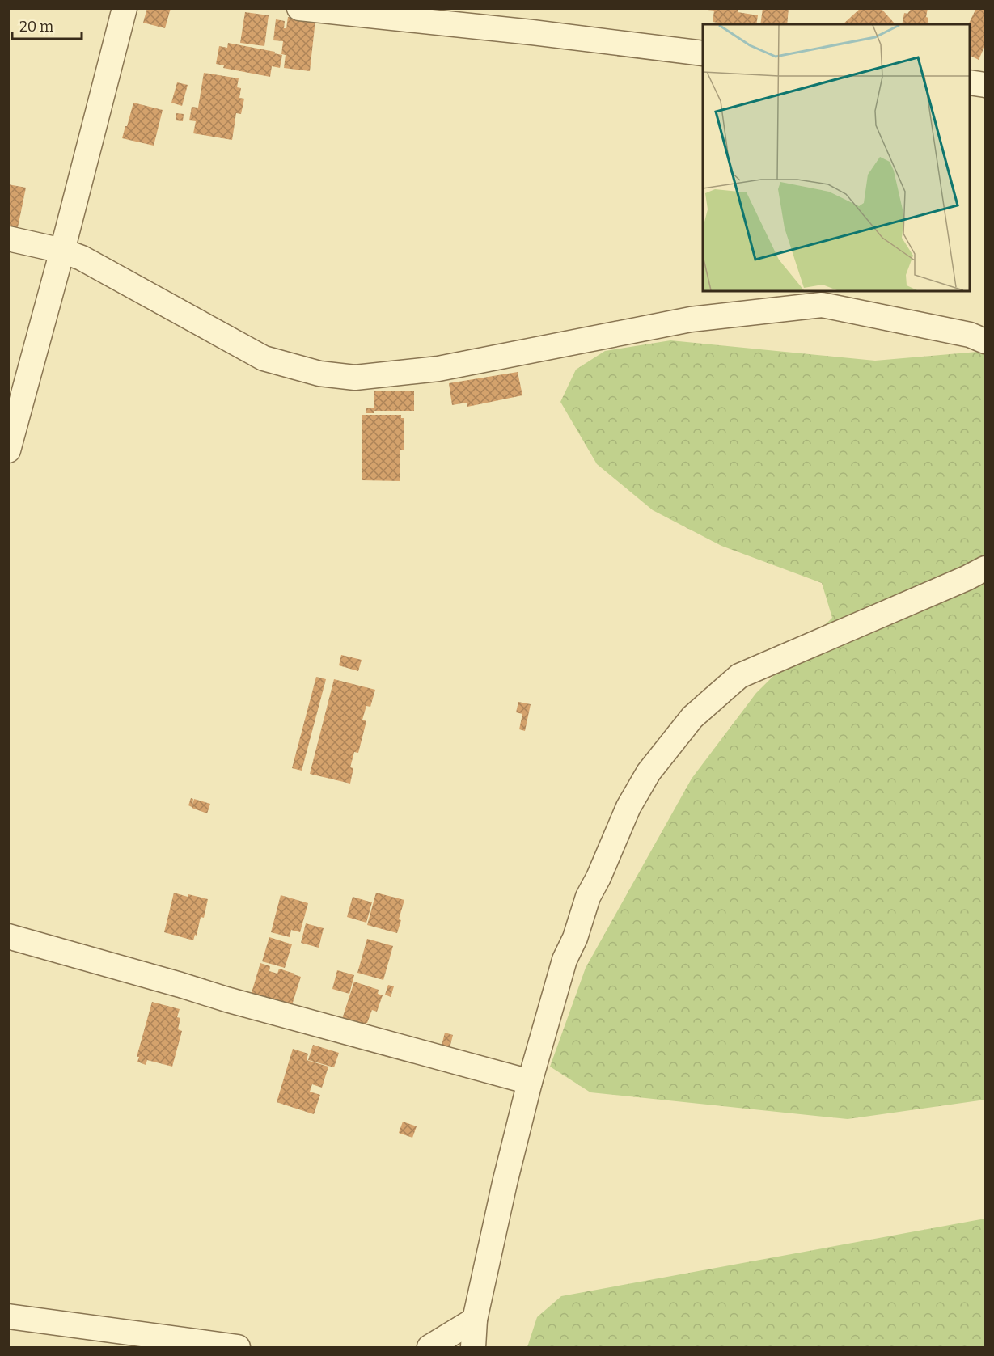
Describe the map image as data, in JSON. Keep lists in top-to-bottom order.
{
  "scale_bar": "20 m"
}
